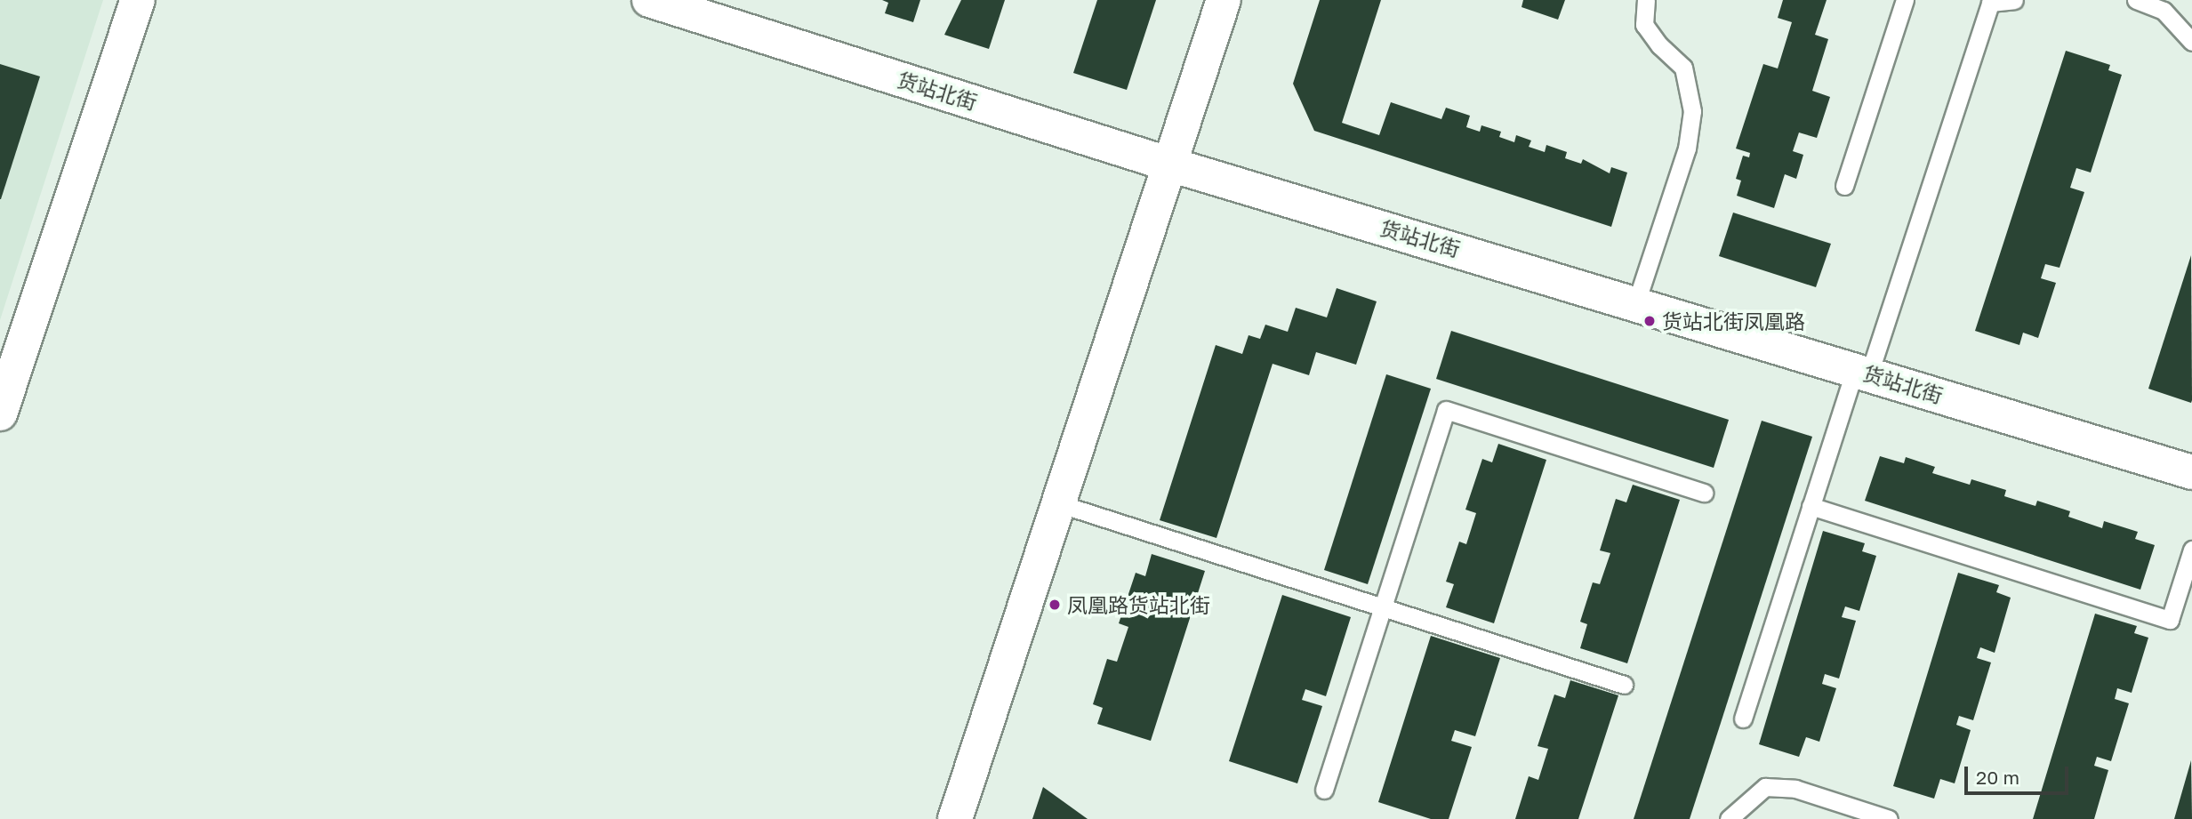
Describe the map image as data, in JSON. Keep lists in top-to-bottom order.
{
  "streets": {
    "street": ["货站北街"]
  },
  "places": ["货站北街凤凰路", "凤凰路货站北街"],
  "scale_bar": "20 m"
}
